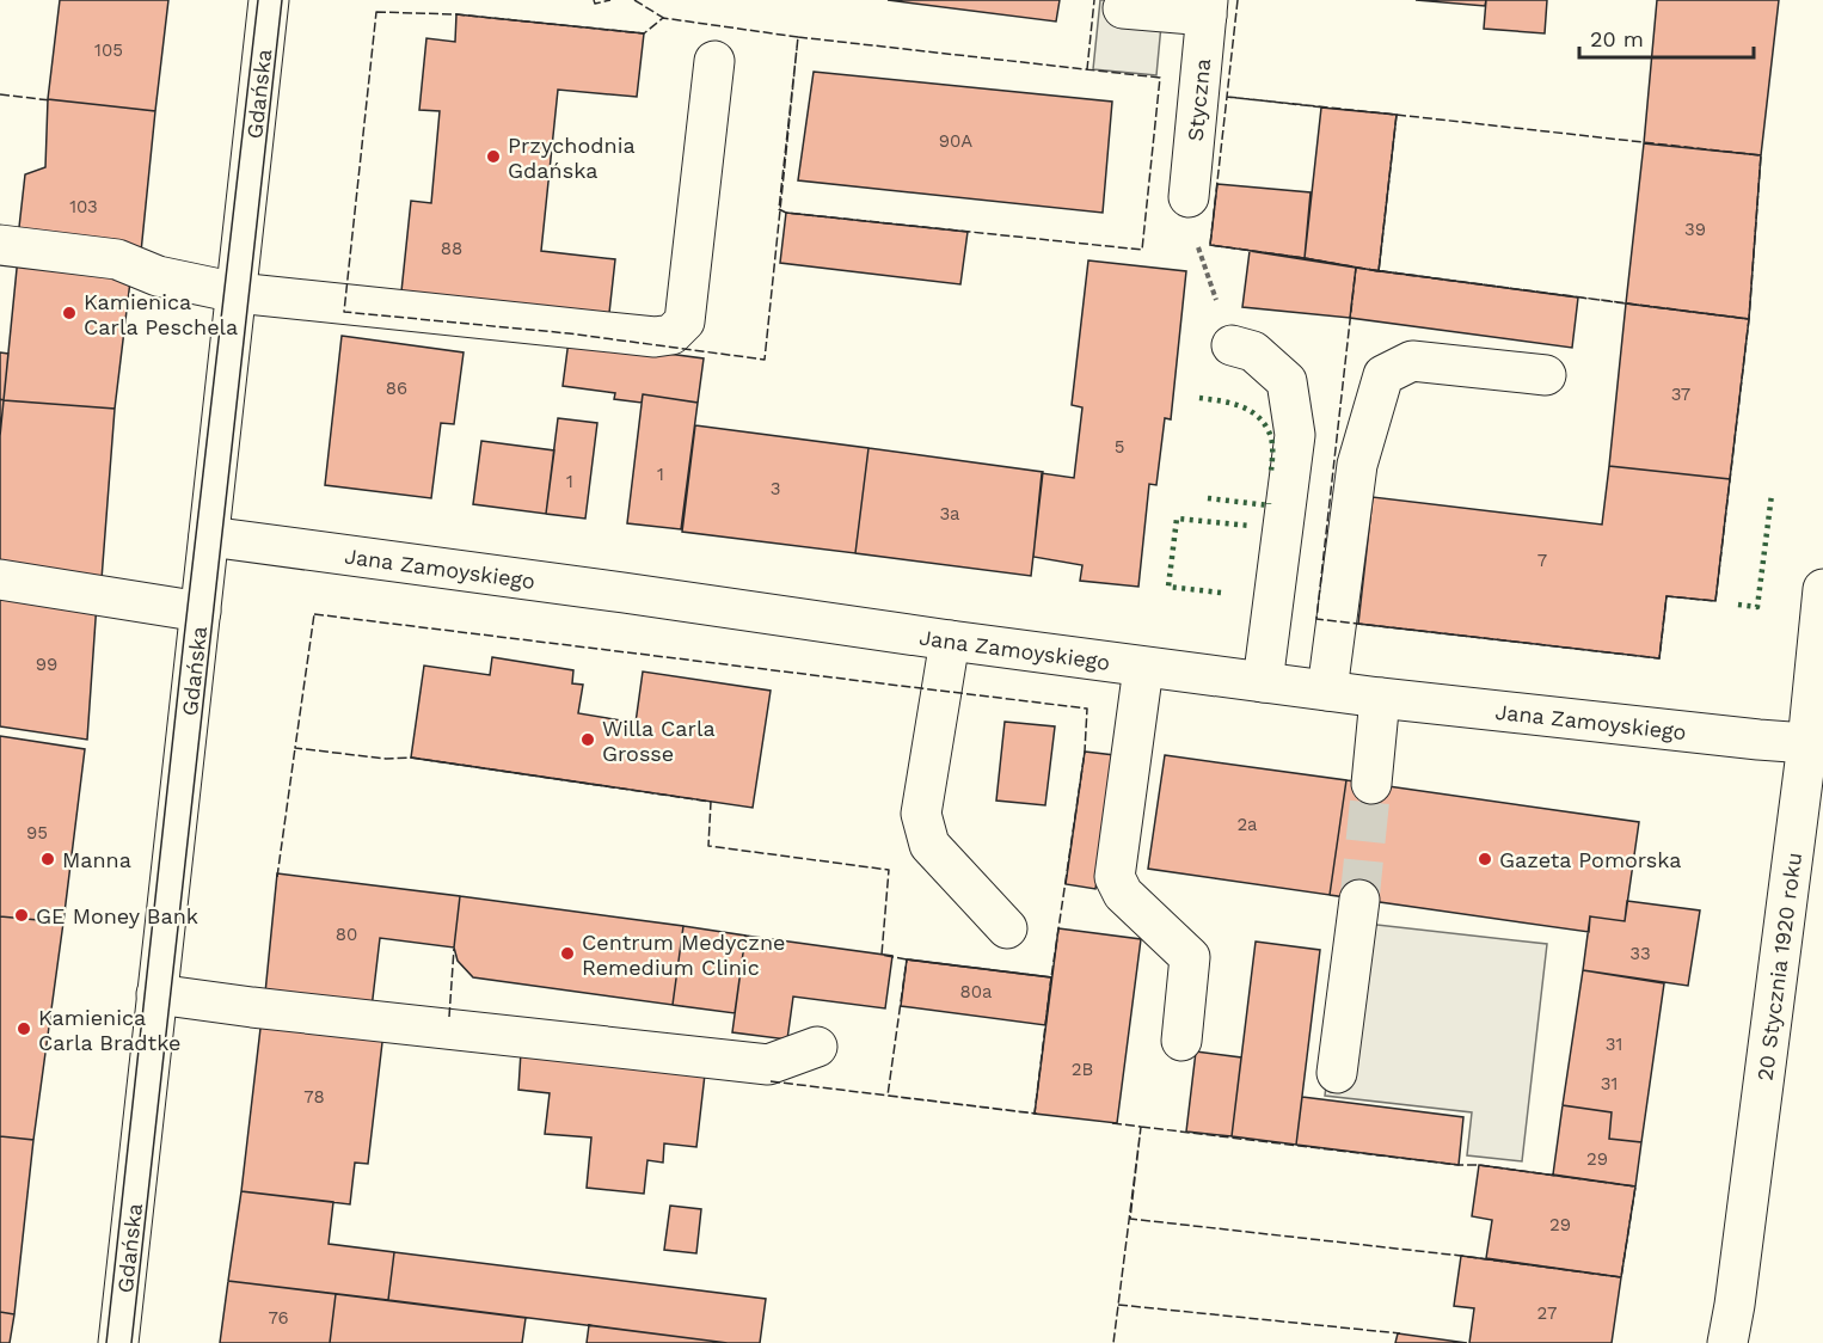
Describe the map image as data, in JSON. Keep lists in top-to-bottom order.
{
  "streets": {
    "street": [
      "Gdańska",
      "Styczna",
      "Jana Zamoyskiego",
      "20 Stycznia 1920 roku"
    ]
  },
  "crossings": [
    ["Gdańska", "Jana Zamoyskiego"],
    ["Jana Zamoyskiego", "20 Stycznia 1920 roku"]
  ],
  "places": [
    "Przychodnia Gdańska",
    "Kamienica Carla Peschela",
    "Willa Carla Grosse",
    "Manna",
    "Gazeta Pomorska",
    "GE Money Bank",
    "Centrum Medyczne Remedium Clinic",
    "Kamienica Carla Bradtke"
  ],
  "house_numbers": [
    "105",
    "90A",
    "103",
    "39",
    "88",
    "86",
    "37",
    "5",
    "1",
    "1",
    "3",
    "3a",
    "7",
    "99",
    "2a",
    "95",
    "80",
    "33",
    "80a",
    "31",
    "2B",
    "31",
    "78",
    "29",
    "29",
    "27",
    "76"
  ],
  "scale_bar": "20 m"
}
